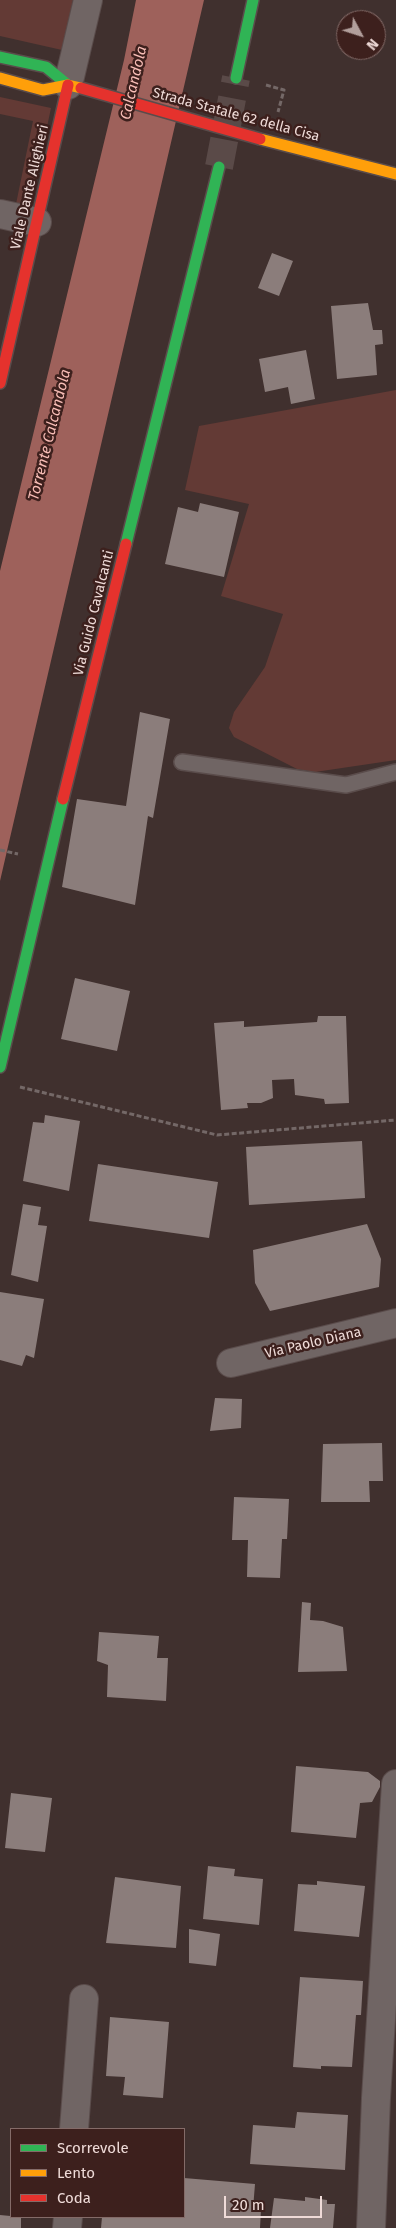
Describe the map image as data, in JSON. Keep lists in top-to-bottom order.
{
  "streets": {
    "street": [
      "Strada Statale 62 della Cisa",
      "Viale Dante Alighieri",
      "Via Guido Cavalcanti",
      "Via Paolo Diana"
    ]
  },
  "crossings": [
    ["Strada Statale 62 della Cisa", "Viale Dante Alighieri"]
  ],
  "water": ["Calcandola", "Torrente Calcandola"],
  "legend": ["Scorrevole", "Lento", "Coda"],
  "scale_bar": "20 m",
  "north": "bottom right"
}
